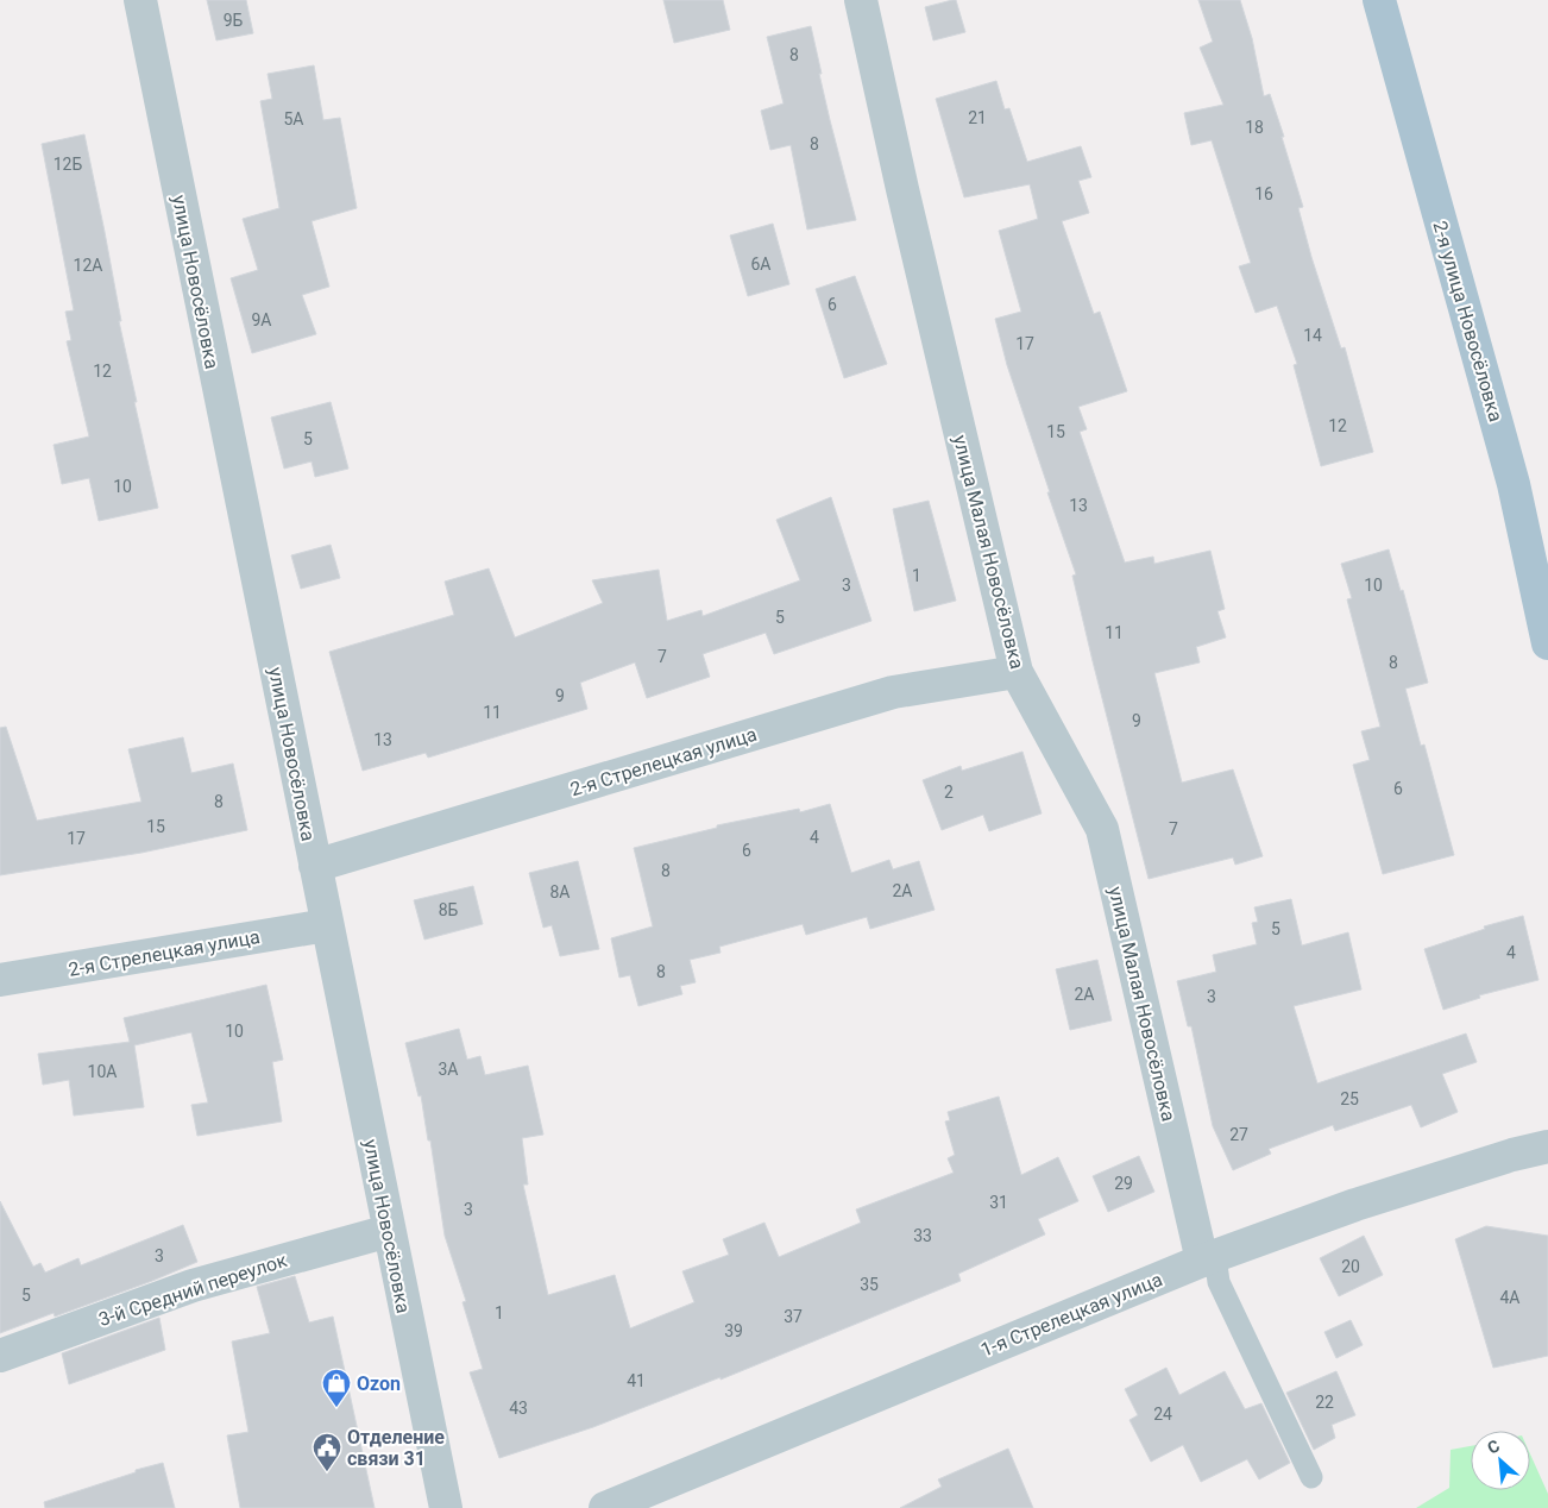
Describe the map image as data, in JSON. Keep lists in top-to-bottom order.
{
  "streets": {
    "main road": ["2-я улица Новосёловка"],
    "street": [
      "улица Новосёловка",
      "улица Малая Новосёловка",
      "2-я Стрелецкая улица",
      "3-й Средний переулок",
      "1-я Стрелецкая улица"
    ]
  },
  "crossings": [
    ["улица Новосёловка", "2-я Стрелецкая улица"],
    ["улица Новосёловка", "3-й Средний переулок"],
    ["улица Малая Новосёловка", "2-я Стрелецкая улица"],
    ["улица Малая Новосёловка", "1-я Стрелецкая улица"]
  ],
  "places": {
    "shop": ["Ozon"],
    "public building": ["Отделение связи 31"]
  },
  "house_numbers": [
    "9Б",
    "8",
    "21",
    "5А",
    "18",
    "8",
    "12Б",
    "16",
    "6А",
    "12А",
    "6",
    "9А",
    "14",
    "17",
    "12",
    "12",
    "15",
    "5",
    "10",
    "13",
    "1",
    "3",
    "10",
    "5",
    "11",
    "7",
    "8",
    "9",
    "11",
    "9",
    "13",
    "6",
    "2",
    "8",
    "15",
    "7",
    "4",
    "17",
    "6",
    "8",
    "2А",
    "8А",
    "8Б",
    "5",
    "4",
    "8",
    "2А",
    "3",
    "10",
    "3А",
    "10А",
    "25",
    "27",
    "29",
    "31",
    "3",
    "33",
    "3",
    "20",
    "35",
    "5",
    "4А",
    "1",
    "37",
    "39",
    "41",
    "22",
    "43",
    "24"
  ],
  "north": "top left"
}
